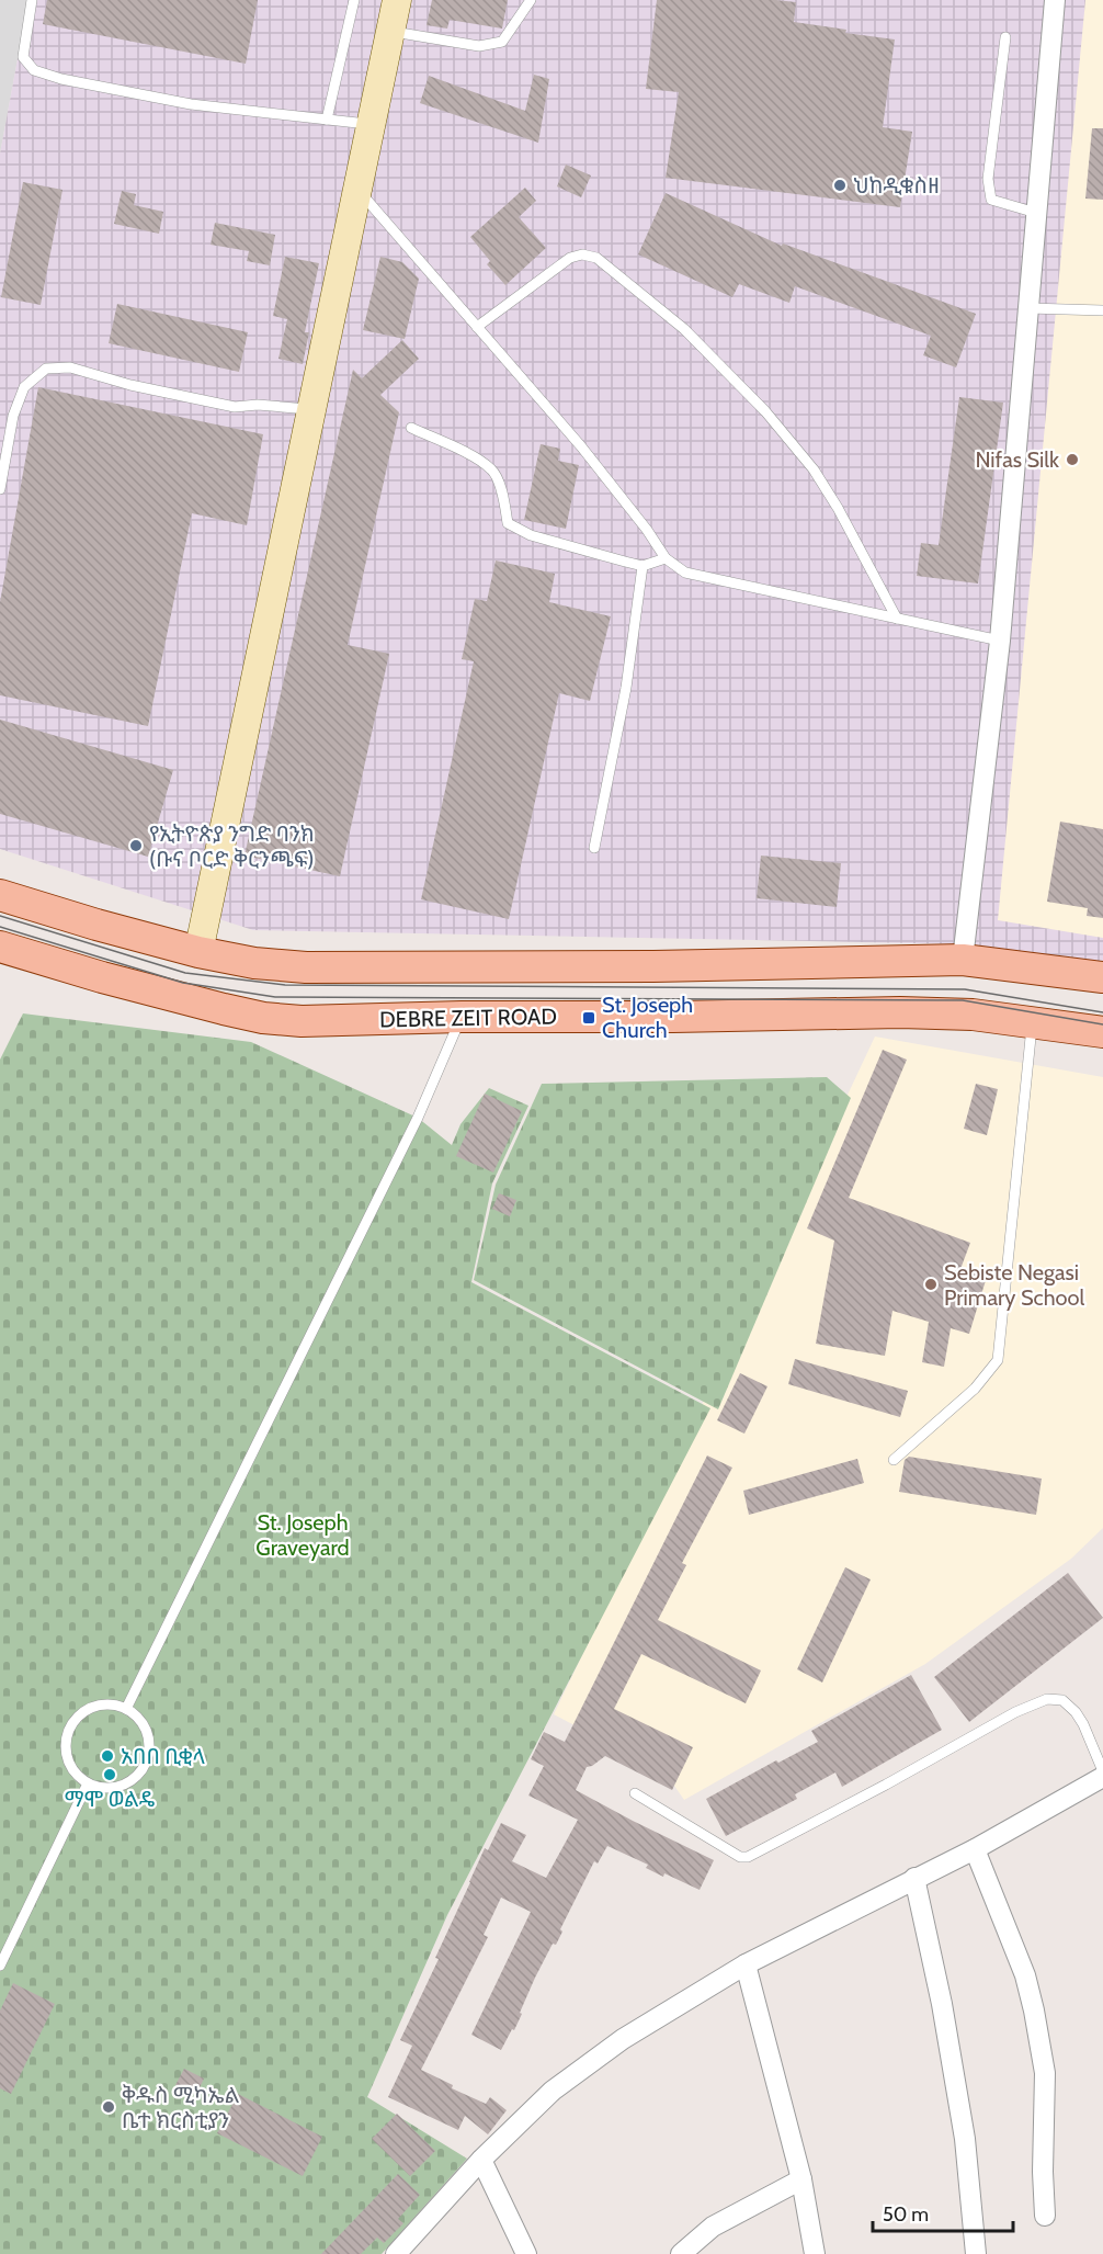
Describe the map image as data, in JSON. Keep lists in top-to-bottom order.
{
  "streets": {
    "main road": ["DEBRE ZEIT ROAD"]
  },
  "parks": ["St. Joseph Graveyard"],
  "places": {
    "other": [
      "ህከዲቁስዘ",
      "Nifas Silk",
      "የኢትዮጵያ ንግድ ባንክ (ቡና ቦርድ ቅርንጫፍ)",
      "Sebiste Negasi Primary School",
      "አበበ ቢቂላ",
      "ማሞ ወልዴ",
      "ቅዱስ ሚካኤል ቤተ ክርስቲያን"
    ],
    "transit": ["St. Joseph Church"]
  },
  "scale_bar": "50 m"
}
